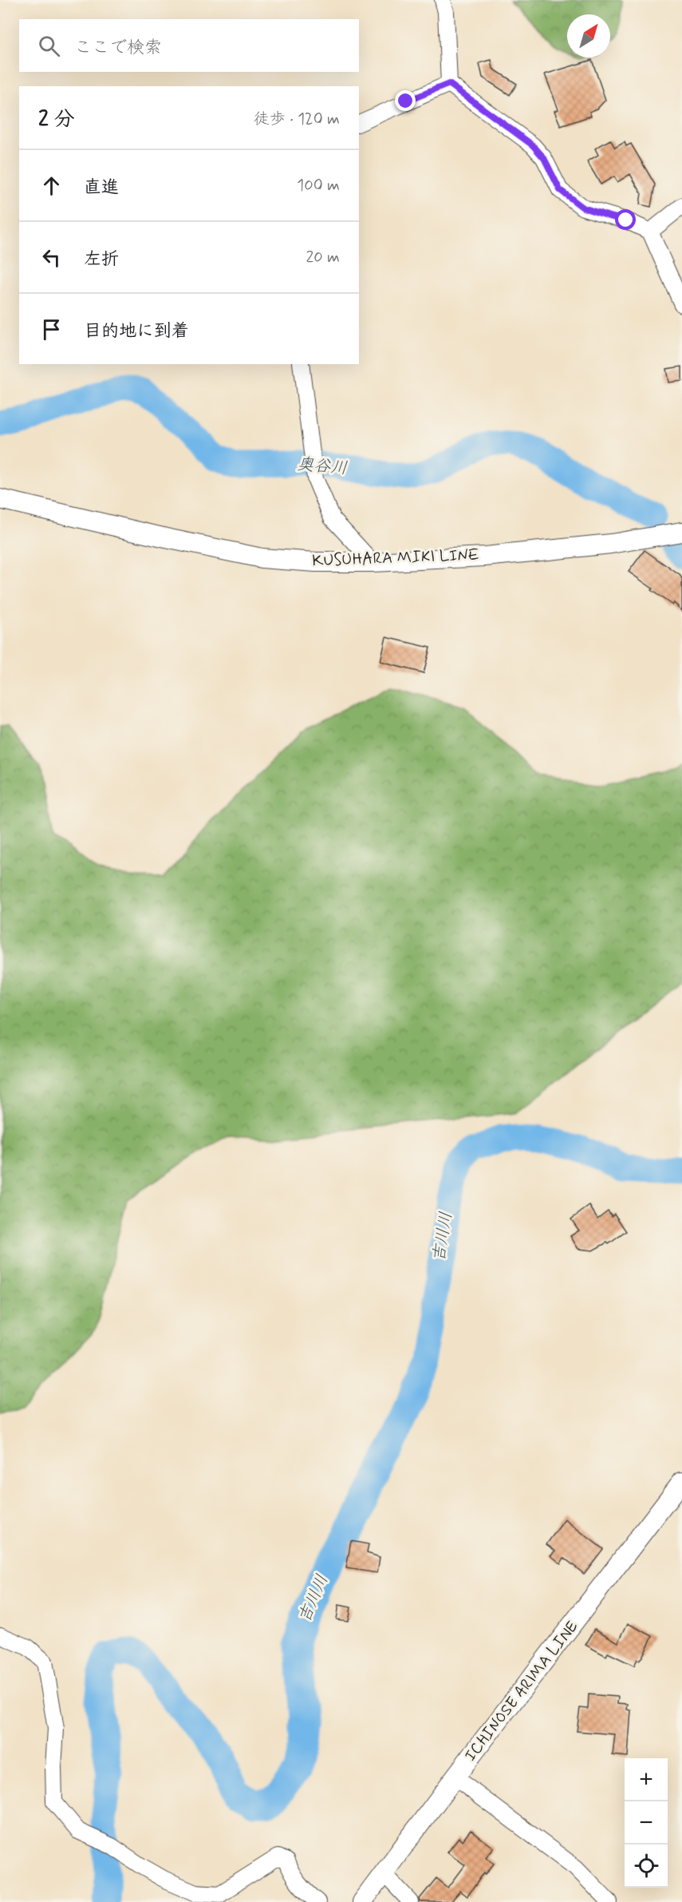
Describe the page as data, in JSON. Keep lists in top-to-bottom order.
{
  "streets": {
    "main road": ["KUSUHARA MIKI LINE", "ICHINOSE ARIMA LINE"]
  },
  "water": ["奥谷川", "吉川川"],
  "north": "top right",
  "page": {
    "search": "ここで検索",
    "heading": ["2 分", "徒歩 · 120 m"],
    "list": [
      ["直進", "100 m"],
      ["左折", "20 m"],
      "目的地に到着"
    ],
    "map_buttons": ["+", "−"]
  }
}
